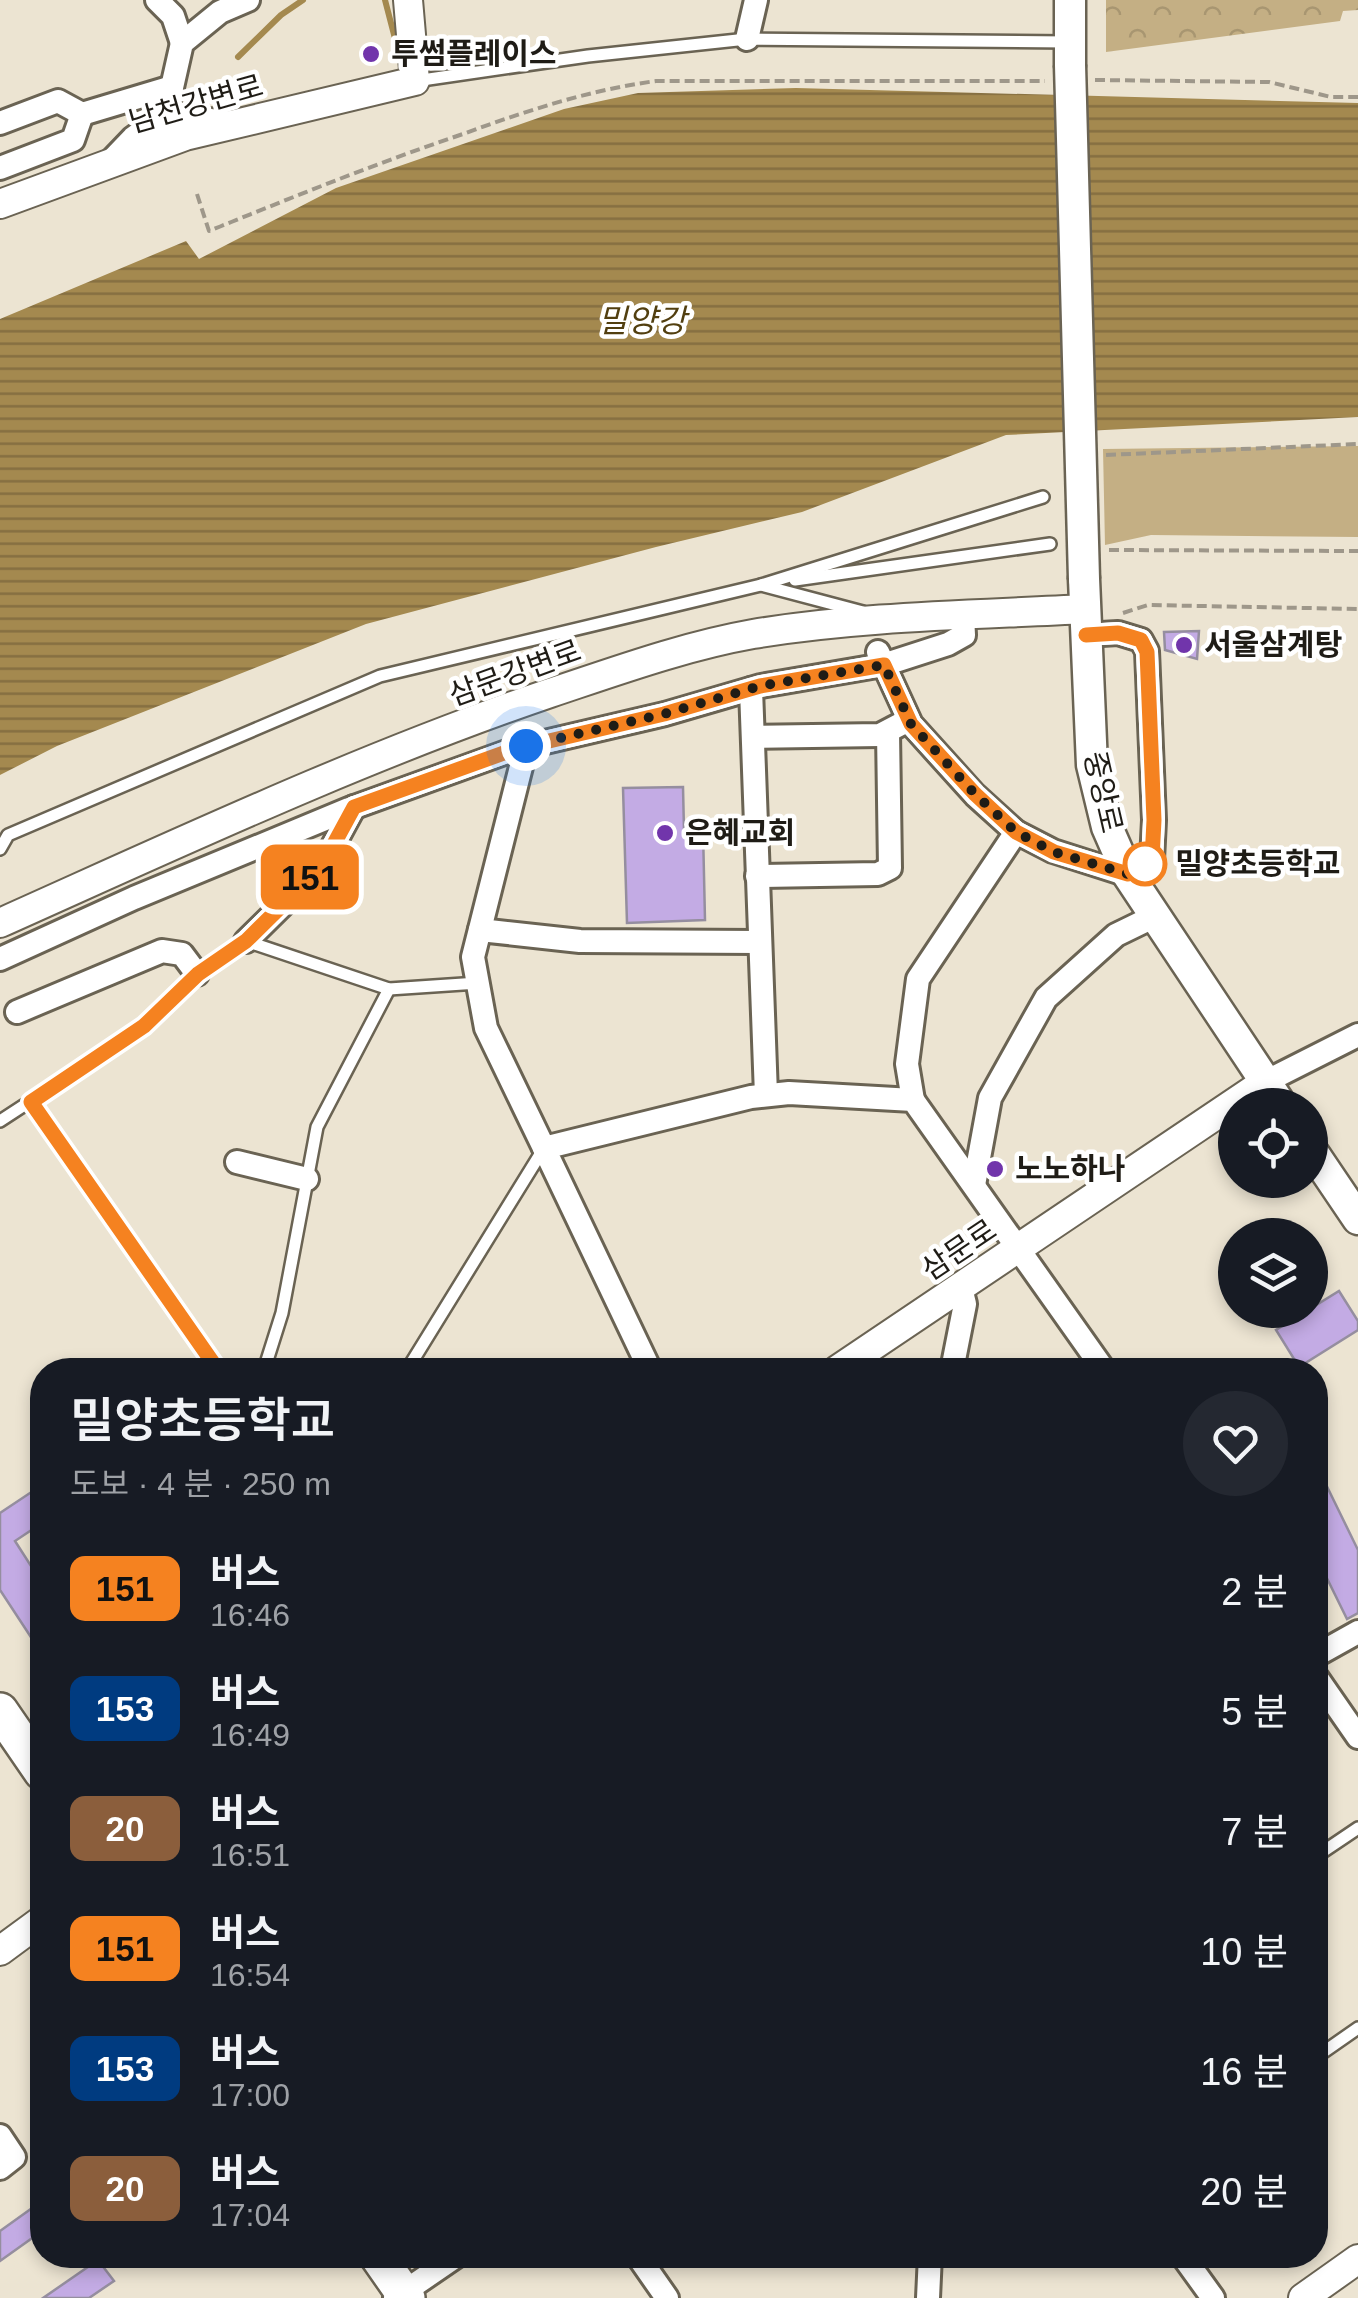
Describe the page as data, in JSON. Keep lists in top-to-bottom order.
{
  "streets": {
    "main road": ["중앙로"],
    "street": ["남천강변로", "삼문강변로", "삼문로"]
  },
  "crossings": [
    ["남천강변로", "중앙로"],
    ["삼문강변로", "중앙로"]
  ],
  "water": ["밀양강"],
  "places": [
    "투썸플레이스",
    "서울삼계탕",
    "은혜교회",
    "밀양초등학교",
    "노노하나"
  ],
  "lines": ["bus line 151"],
  "page": {
    "on_map": "151",
    "heading": ["밀양초등학교", "도보 · 4 분 · 250 m"],
    "list": [
      {
        "mark": "151",
        "name": "버스",
        "note": "16:46",
        "value": "2 분"
      },
      {
        "mark": "153",
        "name": "버스",
        "note": "16:49",
        "value": "5 분"
      },
      {
        "mark": "20",
        "name": "버스",
        "note": "16:51",
        "value": "7 분"
      },
      {
        "mark": "151",
        "name": "버스",
        "note": "16:54",
        "value": "10 분"
      },
      {
        "mark": "153",
        "name": "버스",
        "note": "17:00",
        "value": "16 분"
      },
      {
        "mark": "20",
        "name": "버스",
        "note": "17:04",
        "value": "20 분"
      }
    ]
  }
}
